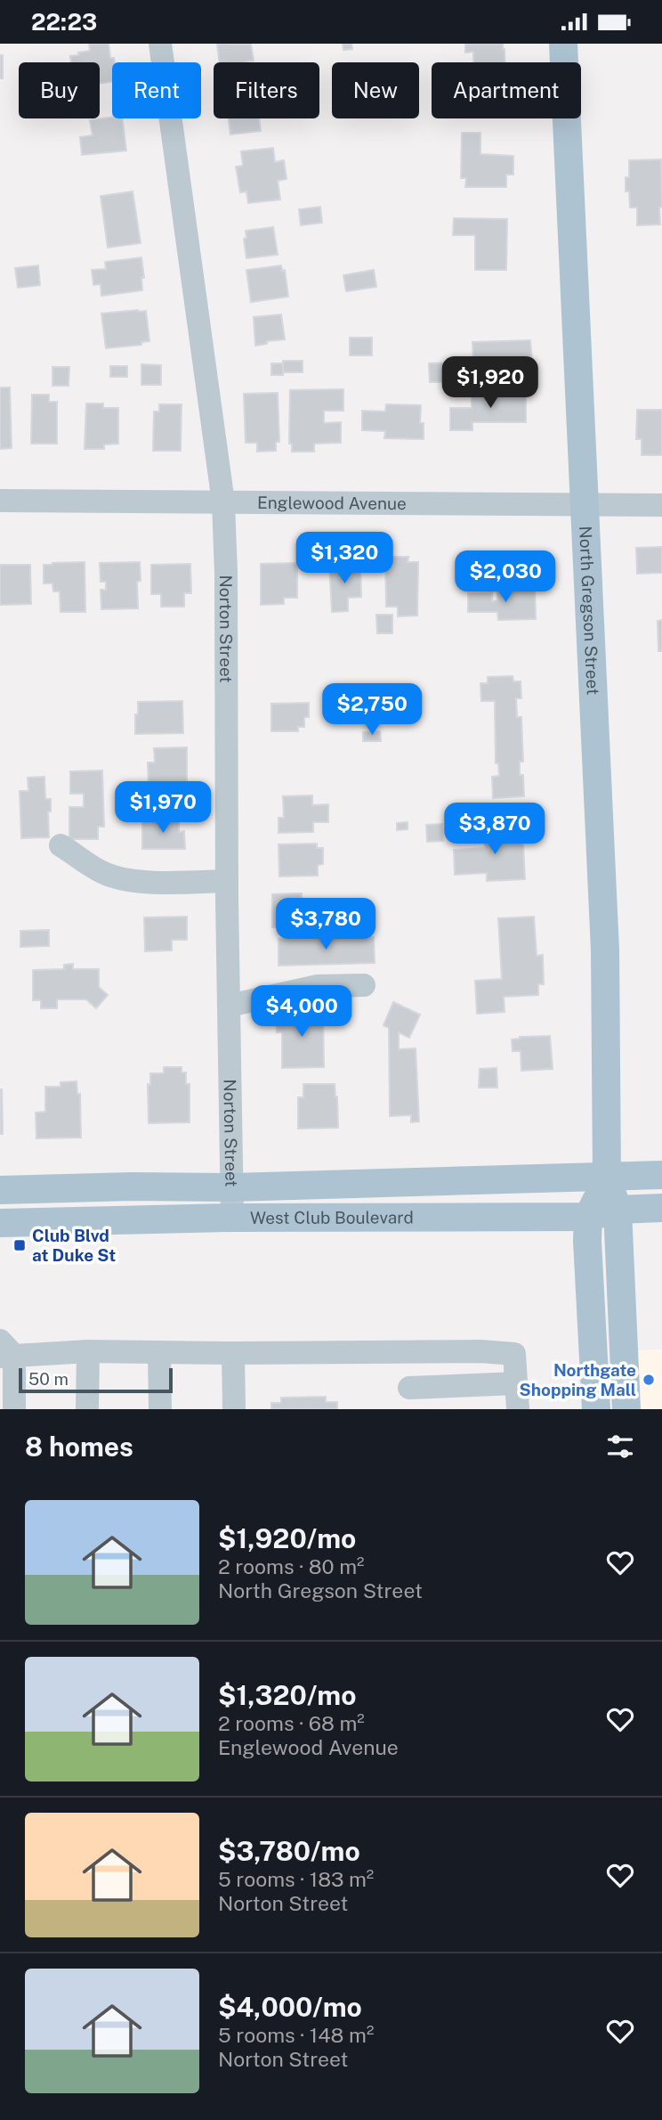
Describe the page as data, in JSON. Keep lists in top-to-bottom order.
{
  "streets": {
    "main road": ["North Gregson Street", "West Club Boulevard"],
    "street": ["Englewood Avenue", "Norton Street"]
  },
  "crossings": [
    ["Englewood Avenue", "North Gregson Street"],
    ["Englewood Avenue", "Norton Street"],
    ["North Gregson Street", "West Club Boulevard"],
    ["Norton Street", "West Club Boulevard"]
  ],
  "places": {
    "transit": ["Club Blvd at Duke St"],
    "other": ["Northgate Shopping Mall"]
  },
  "scale_bar": "50 m",
  "page": {
    "status": "22:23",
    "chip": [
      "Buy",
      "Rent",
      "Filters",
      "New",
      "Apartment"
    ],
    "price": [
      "$1,920",
      "$1,320",
      "$2,030",
      "$2,750",
      "$1,970",
      "$3,870",
      "$3,780",
      "$4,000"
    ],
    "scale": "50 m",
    "heading": "8 homes",
    "list": [
      {
        "name": "$1,920/mo",
        "note": "2 rooms · 80 m² · North Gregson Street"
      },
      {
        "name": "$1,320/mo",
        "note": "2 rooms · 68 m² · Englewood Avenue"
      },
      {
        "name": "$3,780/mo",
        "note": "5 rooms · 183 m² · Norton Street"
      },
      {
        "name": "$4,000/mo",
        "note": "5 rooms · 148 m² · Norton Street"
      }
    ]
  }
}
